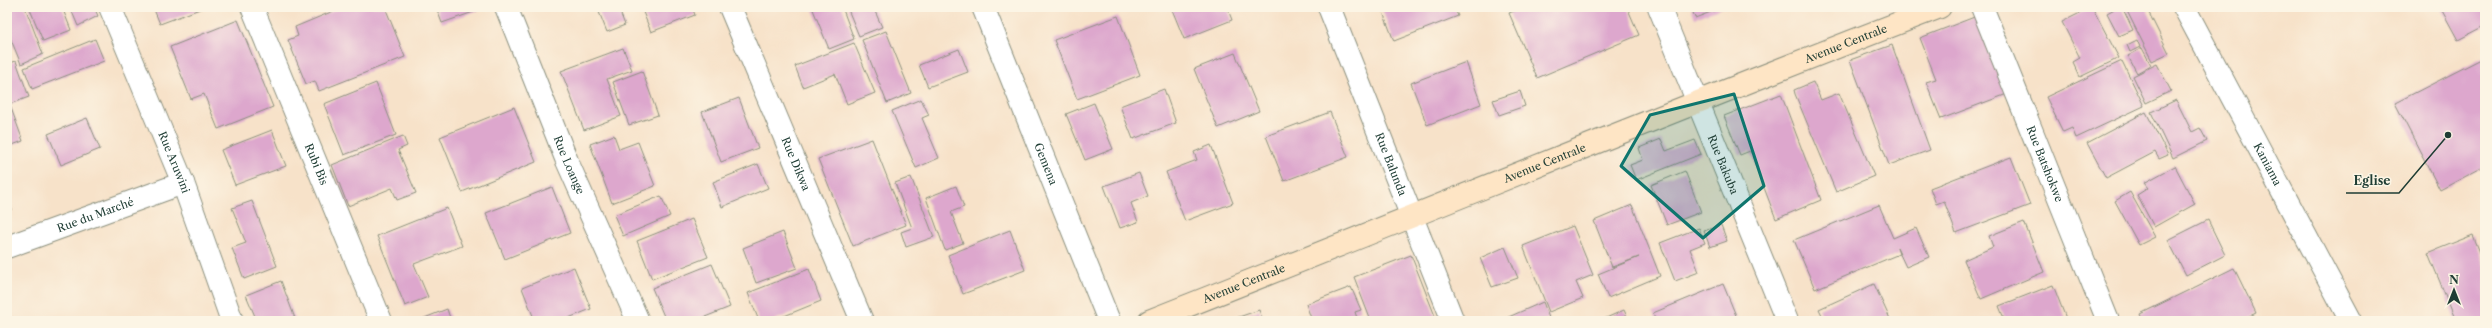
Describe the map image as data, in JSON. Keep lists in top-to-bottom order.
{
  "streets": {
    "street": [
      "Avenue Centrale",
      "Rue Aruwini",
      "Rubi Bis",
      "Rue Dikwa",
      "Gemena",
      "Rue Balunda",
      "Rue Bakuba",
      "Rue Batshokwe",
      "Kaniama",
      "Rue Loange",
      "Rue du Marché"
    ]
  },
  "crossings": [
    ["Avenue Centrale", "Rue Balunda"],
    ["Avenue Centrale", "Rue Bakuba"],
    ["Rue Aruwini", "Rue du Marché"]
  ],
  "places": ["Eglise"],
  "north": "top"
}
